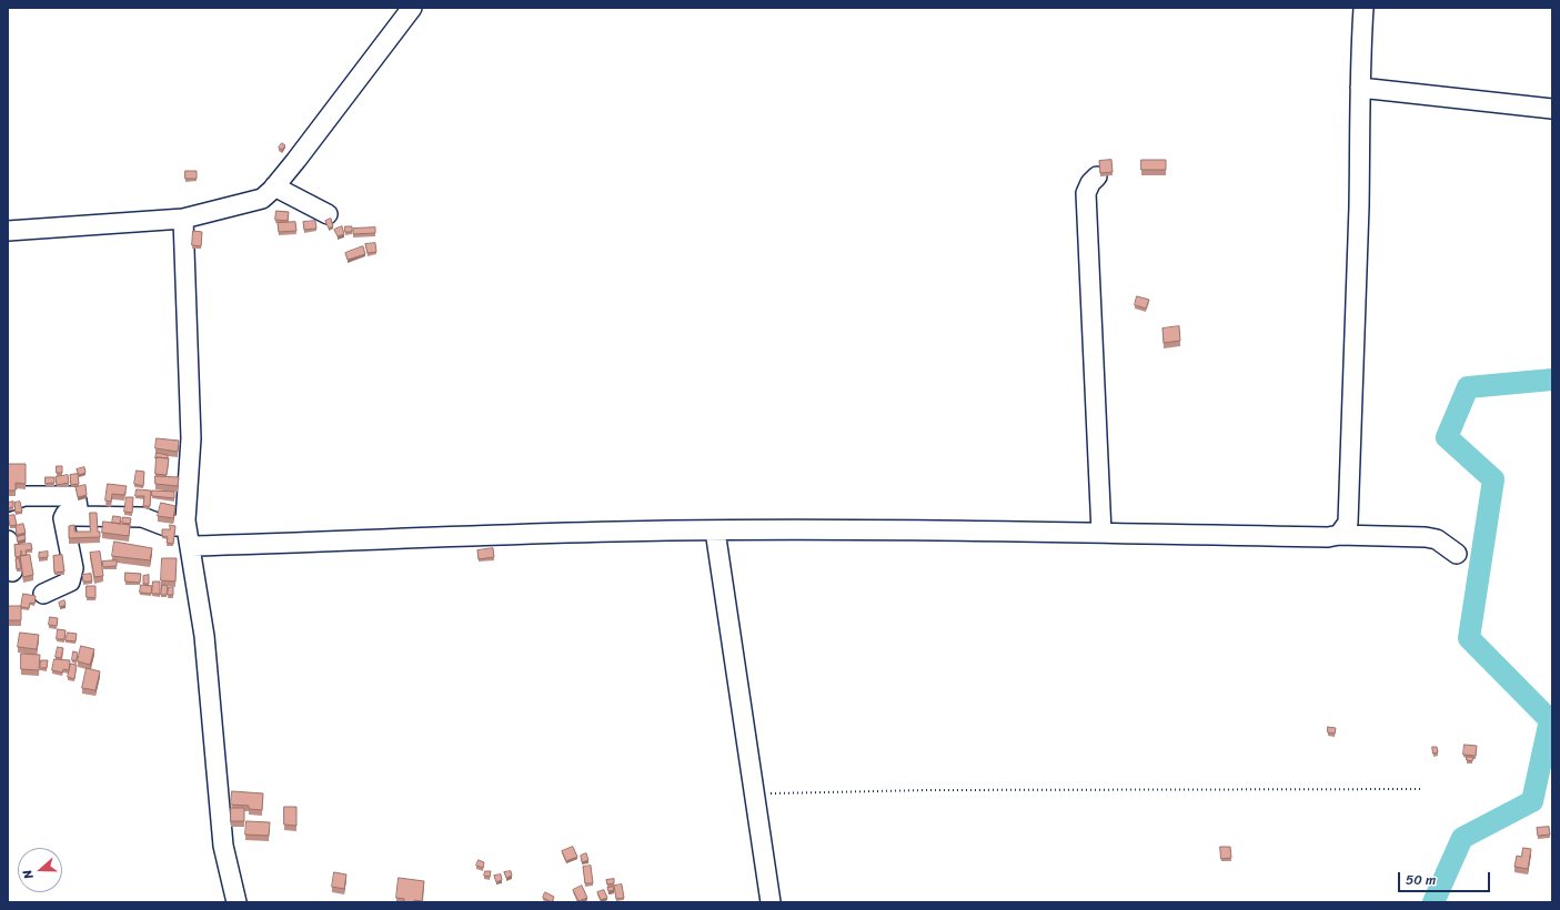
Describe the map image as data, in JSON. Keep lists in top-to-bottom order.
{
  "scale_bar": "50 m",
  "north": "left"
}
